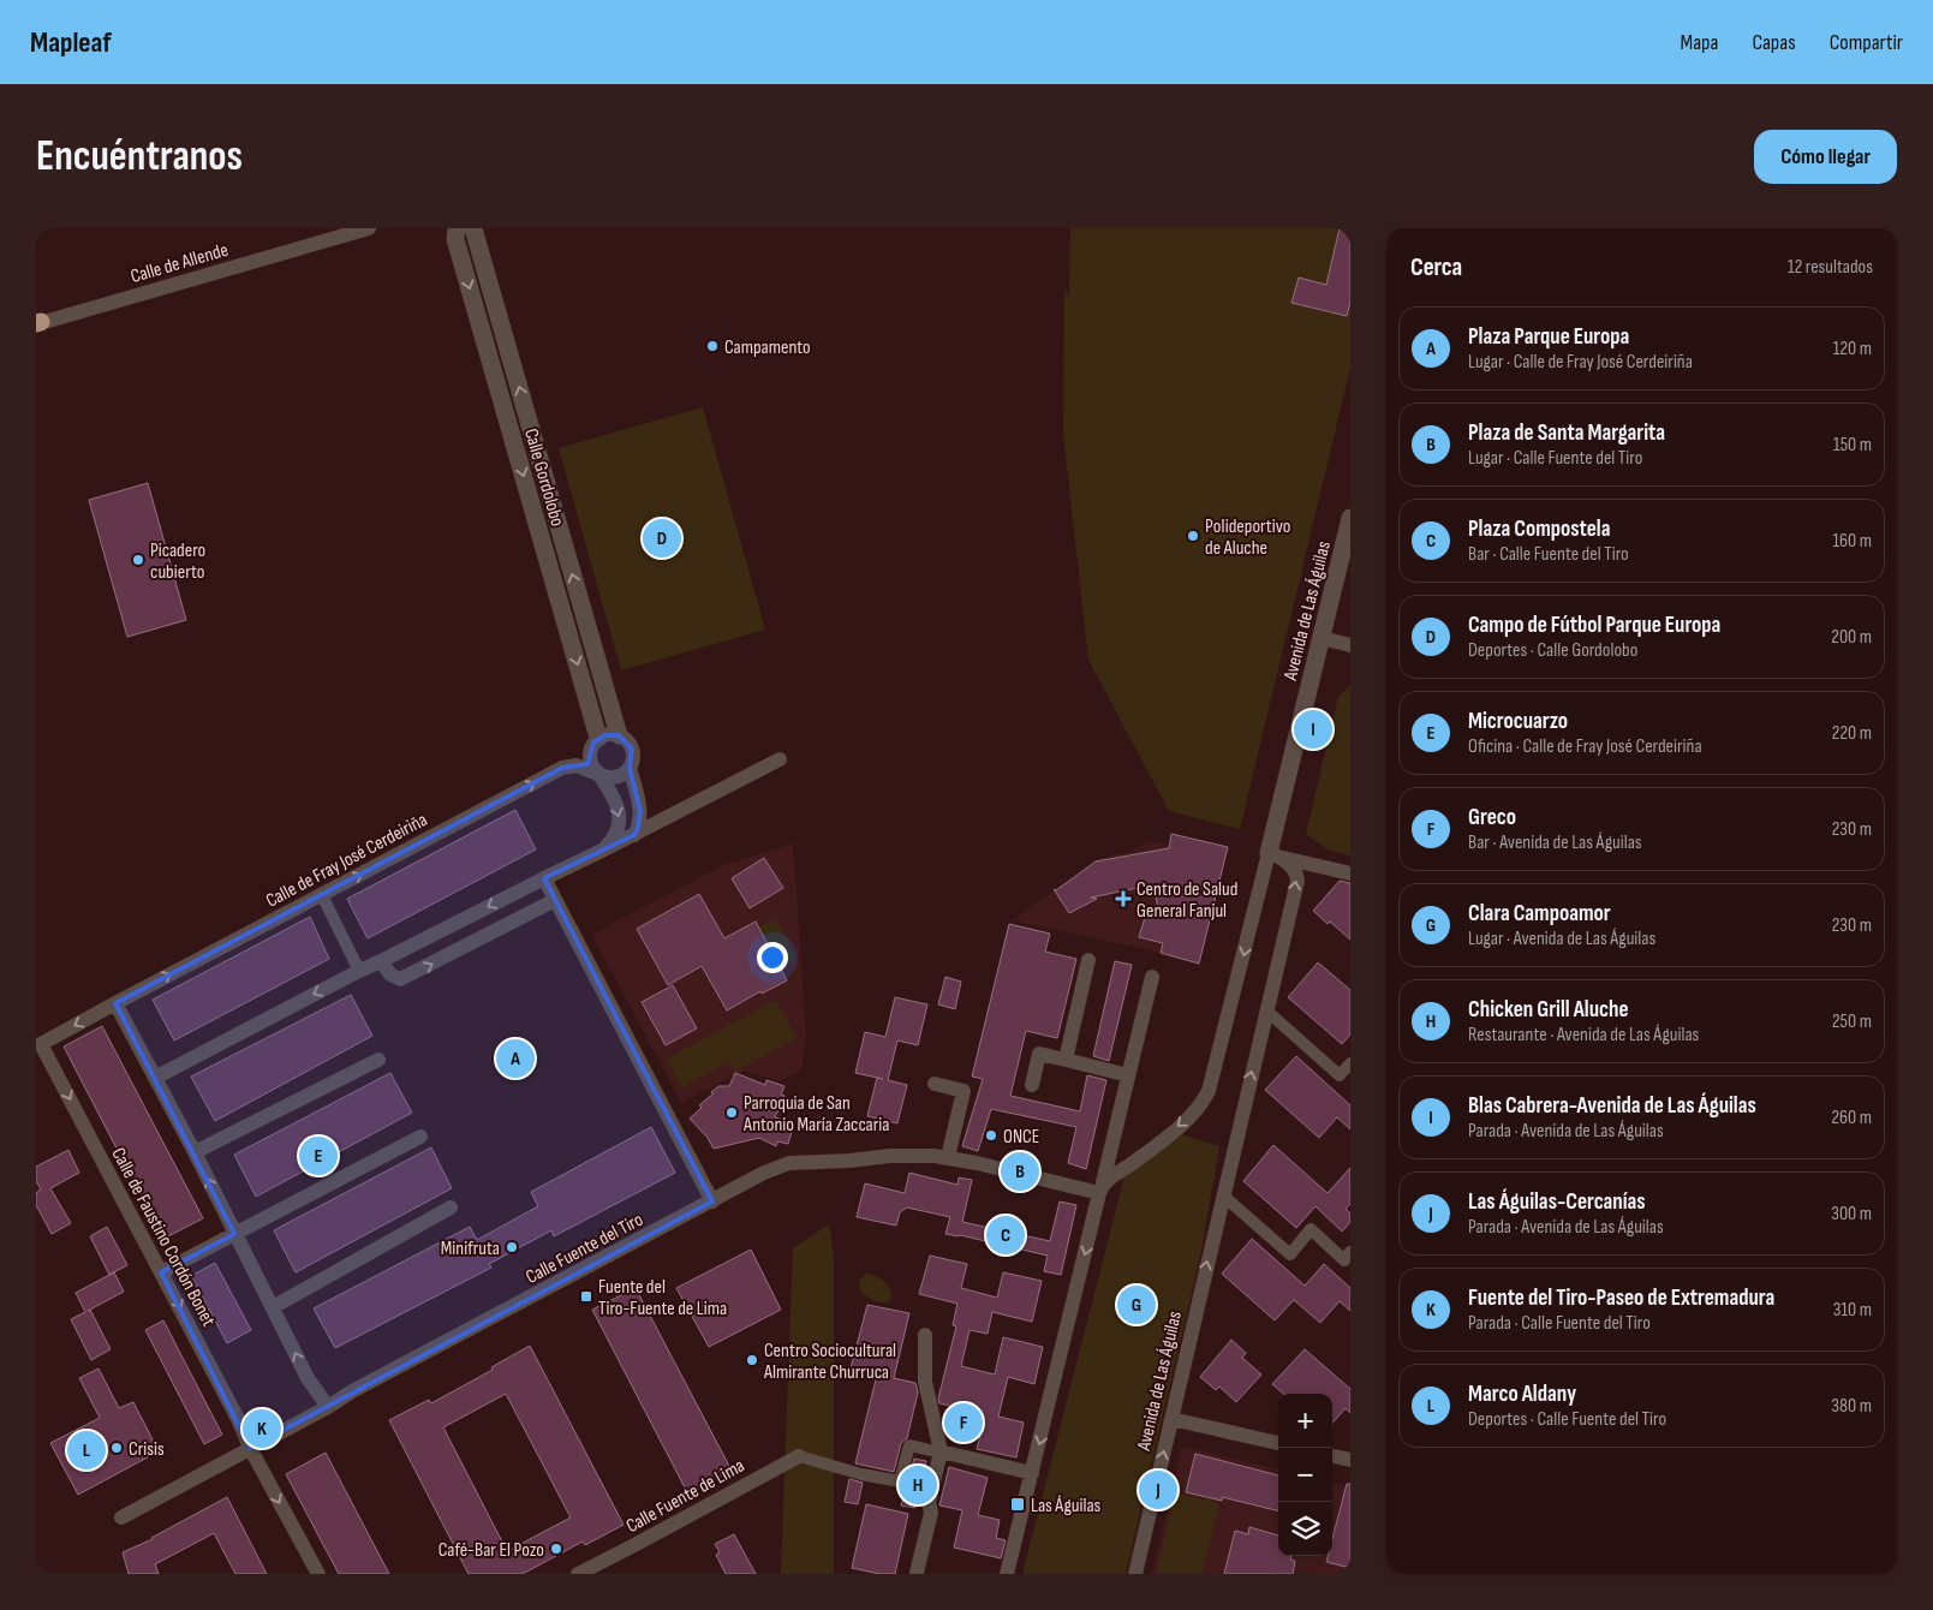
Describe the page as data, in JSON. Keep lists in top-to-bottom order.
{
  "streets": {
    "street": [
      "Calle de Allende",
      "Calle Gordolobo",
      "Avenida de Las Águilas",
      "Calle de Fray José Cerdeiriña",
      "Calle de Faustino Cordón Bonet",
      "Calle Fuente del Tiro",
      "Calle Fuente de Lima"
    ]
  },
  "crossings": [
    ["Calle Gordolobo", "Calle de Fray José Cerdeiriña"],
    ["Avenida de Las Águilas", "Calle Fuente del Tiro"],
    ["Calle de Fray José Cerdeiriña", "Calle de Faustino Cordón Bonet"],
    ["Calle de Faustino Cordón Bonet", "Calle Fuente del Tiro"]
  ],
  "places": {
    "other": [
      "Campamento",
      "Polideportivo de Aluche",
      "Picadero cubierto",
      "Parroquia de San Antonio María Zaccaria",
      "ONCE",
      "Minifruta",
      "Centro Sociocultural Almirante Churruca",
      "Crisis",
      "Café-Bar El Pozo"
    ],
    "health": ["Centro de Salud General Fanjul"],
    "transit": ["Fuente del Tiro-Fuente de Lima", "Las Águilas"]
  },
  "page": {
    "header": "Mapleaf",
    "nav": ["Mapa", "Capas", "Compartir"],
    "buttons": "Cómo llegar",
    "title": "Encuéntranos",
    "heading": ["Cerca", "12 resultados"],
    "list": [
      {
        "mark": "A",
        "name": "Plaza Parque Europa",
        "note": "Lugar · Calle de Fray José Cerdeiriña",
        "value": "120 m"
      },
      {
        "mark": "B",
        "name": "Plaza de Santa Margarita",
        "note": "Lugar · Calle Fuente del Tiro",
        "value": "150 m"
      },
      {
        "mark": "C",
        "name": "Plaza Compostela",
        "note": "Bar · Calle Fuente del Tiro",
        "value": "160 m"
      },
      {
        "mark": "D",
        "name": "Campo de Fútbol Parque Europa",
        "note": "Deportes · Calle Gordolobo",
        "value": "200 m"
      },
      {
        "mark": "E",
        "name": "Microcuarzo",
        "note": "Oficina · Calle de Fray José Cerdeiriña",
        "value": "220 m"
      },
      {
        "mark": "F",
        "name": "Greco",
        "note": "Bar · Avenida de Las Águilas",
        "value": "230 m"
      },
      {
        "mark": "G",
        "name": "Clara Campoamor",
        "note": "Lugar · Avenida de Las Águilas",
        "value": "230 m"
      },
      {
        "mark": "H",
        "name": "Chicken Grill Aluche",
        "note": "Restaurante · Avenida de Las Águilas",
        "value": "250 m"
      },
      {
        "mark": "I",
        "name": "Blas Cabrera-Avenida de Las Águilas",
        "note": "Parada · Avenida de Las Águilas",
        "value": "260 m"
      },
      {
        "mark": "J",
        "name": "Las Águilas-Cercanías",
        "note": "Parada · Avenida de Las Águilas",
        "value": "300 m"
      },
      {
        "mark": "K",
        "name": "Fuente del Tiro-Paseo de Extremadura",
        "note": "Parada · Calle Fuente del Tiro",
        "value": "310 m"
      },
      {
        "mark": "L",
        "name": "Marco Aldany",
        "note": "Deportes · Calle Fuente del Tiro",
        "value": "380 m"
      }
    ],
    "pins": [
      "D",
      "I",
      "A",
      "E",
      "B",
      "C",
      "G",
      "F",
      "K",
      "L",
      "H",
      "J"
    ],
    "map_buttons": ["+", "−"]
  }
}
